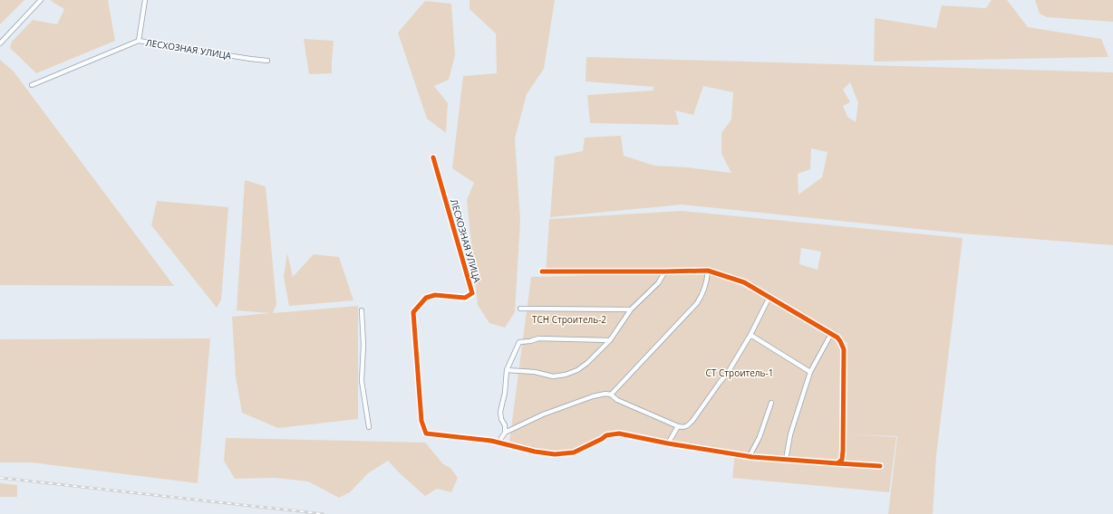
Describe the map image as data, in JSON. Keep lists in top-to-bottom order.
{
  "streets": {
    "street": ["ЛЕСХОЗНАЯ УЛИЦА"]
  },
  "parks": ["ТСН Строитель-2", "СТ Строитель-1"]
}
